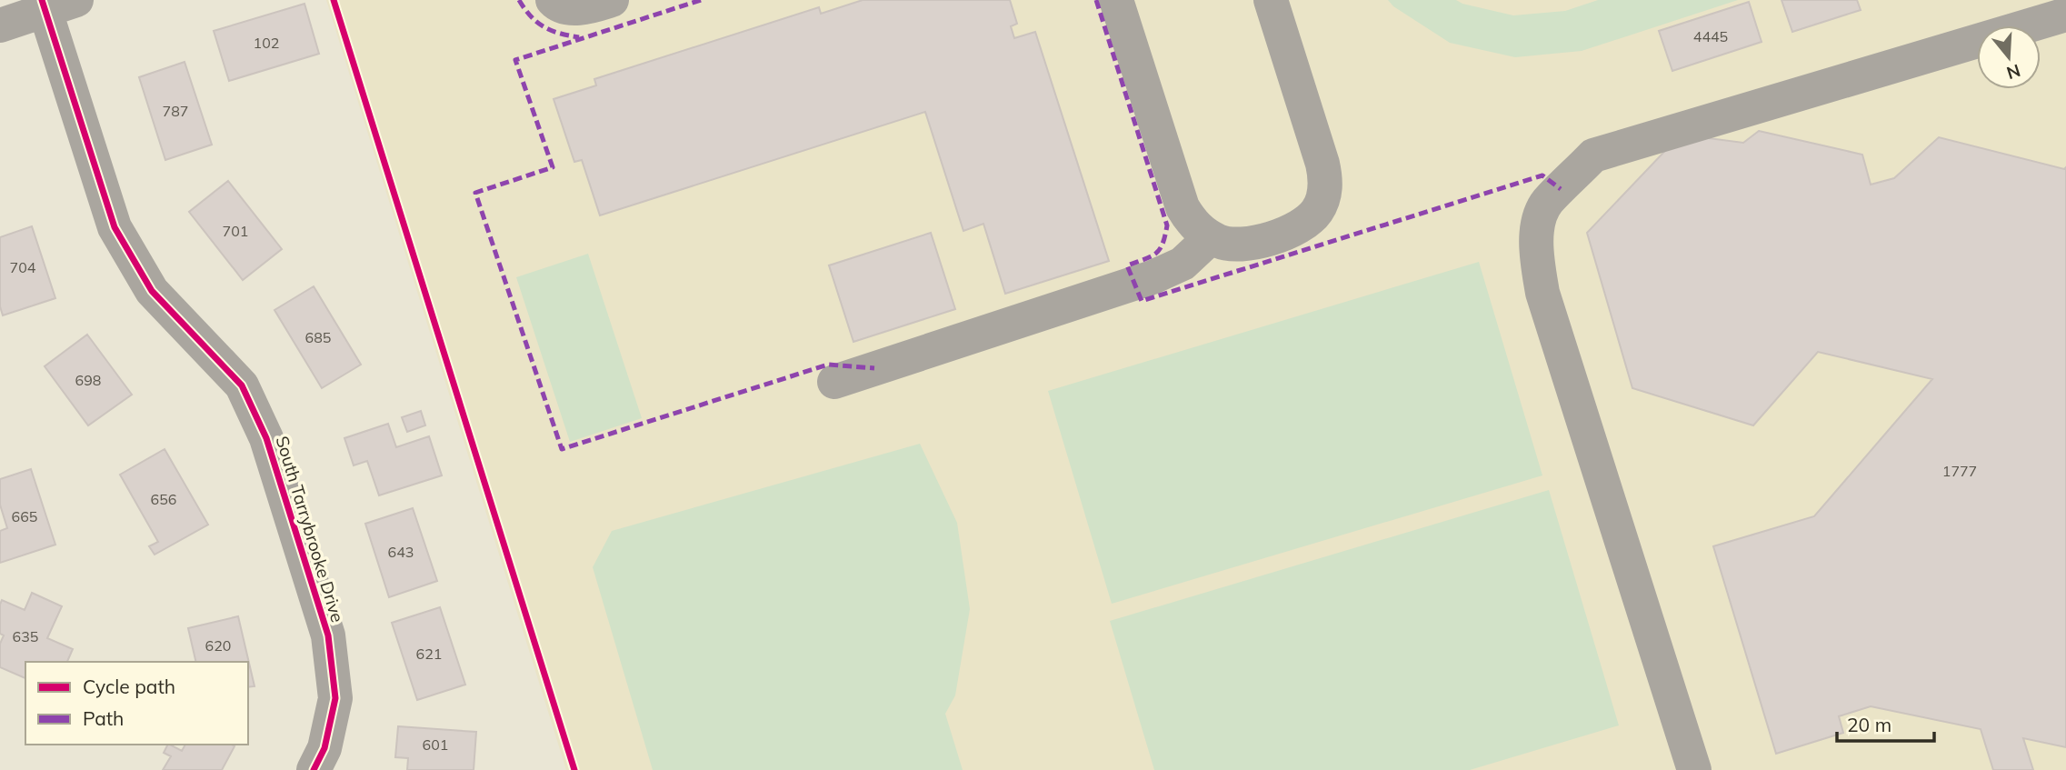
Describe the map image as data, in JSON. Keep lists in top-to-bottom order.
{
  "streets": {
    "street": ["South Tarrybrooke Drive"]
  },
  "house_numbers": [
    "4445",
    "102",
    "787",
    "701",
    "704",
    "685",
    "698",
    "1777",
    "656",
    "665",
    "643",
    "635",
    "620",
    "621",
    "601"
  ],
  "legend": ["Cycle path", "Path"],
  "scale_bar": "20 m",
  "north": "bottom"
}
